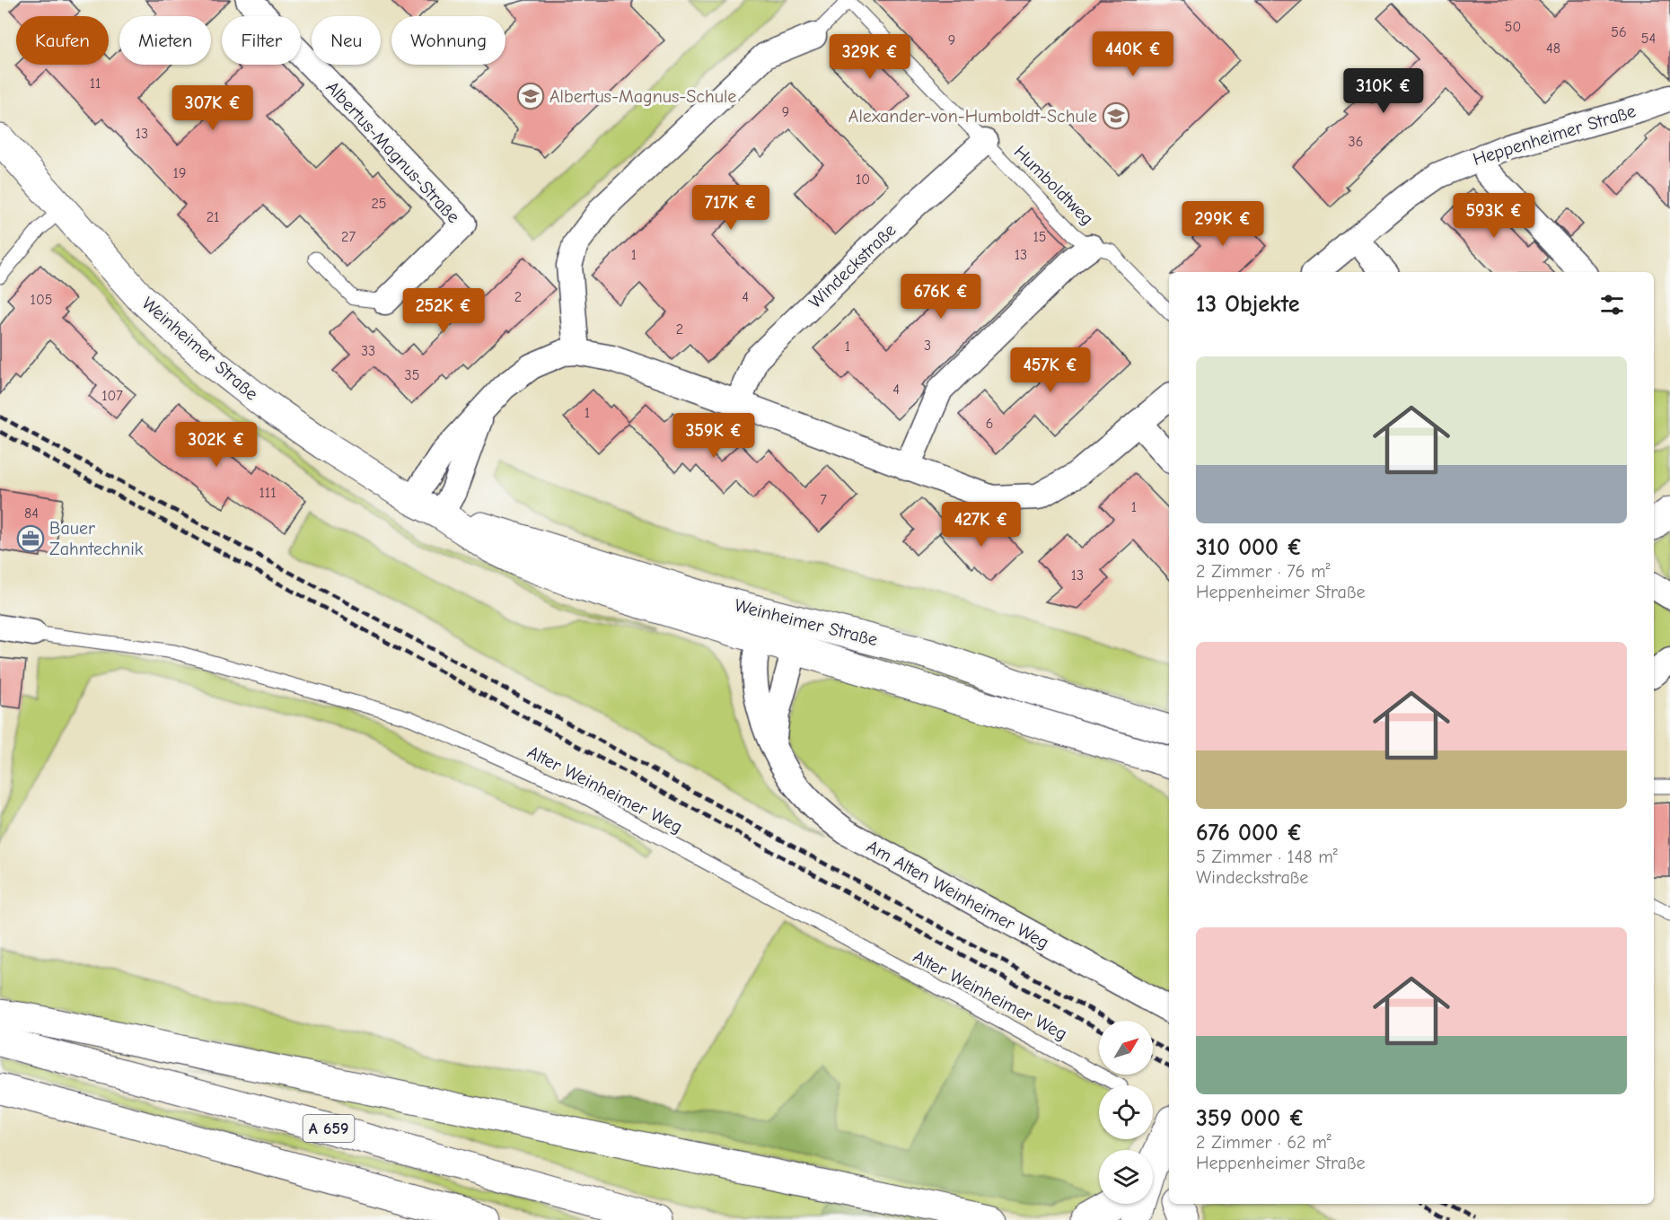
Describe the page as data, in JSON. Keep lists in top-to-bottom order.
{
  "streets": {
    "main road": ["Weinheimer Straße", "A 659"],
    "street": [
      "Heppenheimer Straße",
      "Albertus-Magnus-Straße",
      "Windeckstraße",
      "Am Alten Weinheimer Weg"
    ],
    "lane": ["Humboldtweg", "Alter Weinheimer Weg"]
  },
  "crossings": [
    ["Humboldtweg", "Windeckstraße"],
    ["Weinheimer Straße", "Am Alten Weinheimer Weg"]
  ],
  "places": {
    "school or university": ["Albertus-Magnus-Schule", "Alexander-von-Humboldt-Schule"],
    "office": ["Bauer Zahntechnik"]
  },
  "house_numbers": [
    "50",
    "56",
    "54",
    "9",
    "48",
    "11",
    "9",
    "13",
    "36",
    "19",
    "10",
    "25",
    "21",
    "27",
    "15",
    "1",
    "13",
    "2",
    "4",
    "105",
    "2",
    "3",
    "1",
    "33",
    "35",
    "4",
    "107",
    "1",
    "6",
    "111",
    "7",
    "1",
    "84",
    "13"
  ],
  "north": "top right",
  "page": {
    "chip": [
      "Kaufen",
      "Mieten",
      "Filter",
      "Neu",
      "Wohnung"
    ],
    "price": [
      "440K €",
      "329K €",
      "310K €",
      "307K €",
      "717K €",
      "593K €",
      "299K €",
      "676K €",
      "252K €",
      "457K €",
      "359K €",
      "302K €",
      "427K €"
    ],
    "heading": "13 Objekte",
    "list": [
      {
        "name": "310 000 €",
        "note": "2 Zimmer · 76 m² · Heppenheimer Straße"
      },
      {
        "name": "676 000 €",
        "note": "5 Zimmer · 148 m² · Windeckstraße"
      },
      {
        "name": "359 000 €",
        "note": "2 Zimmer · 62 m² · Heppenheimer Straße"
      }
    ]
  }
}
